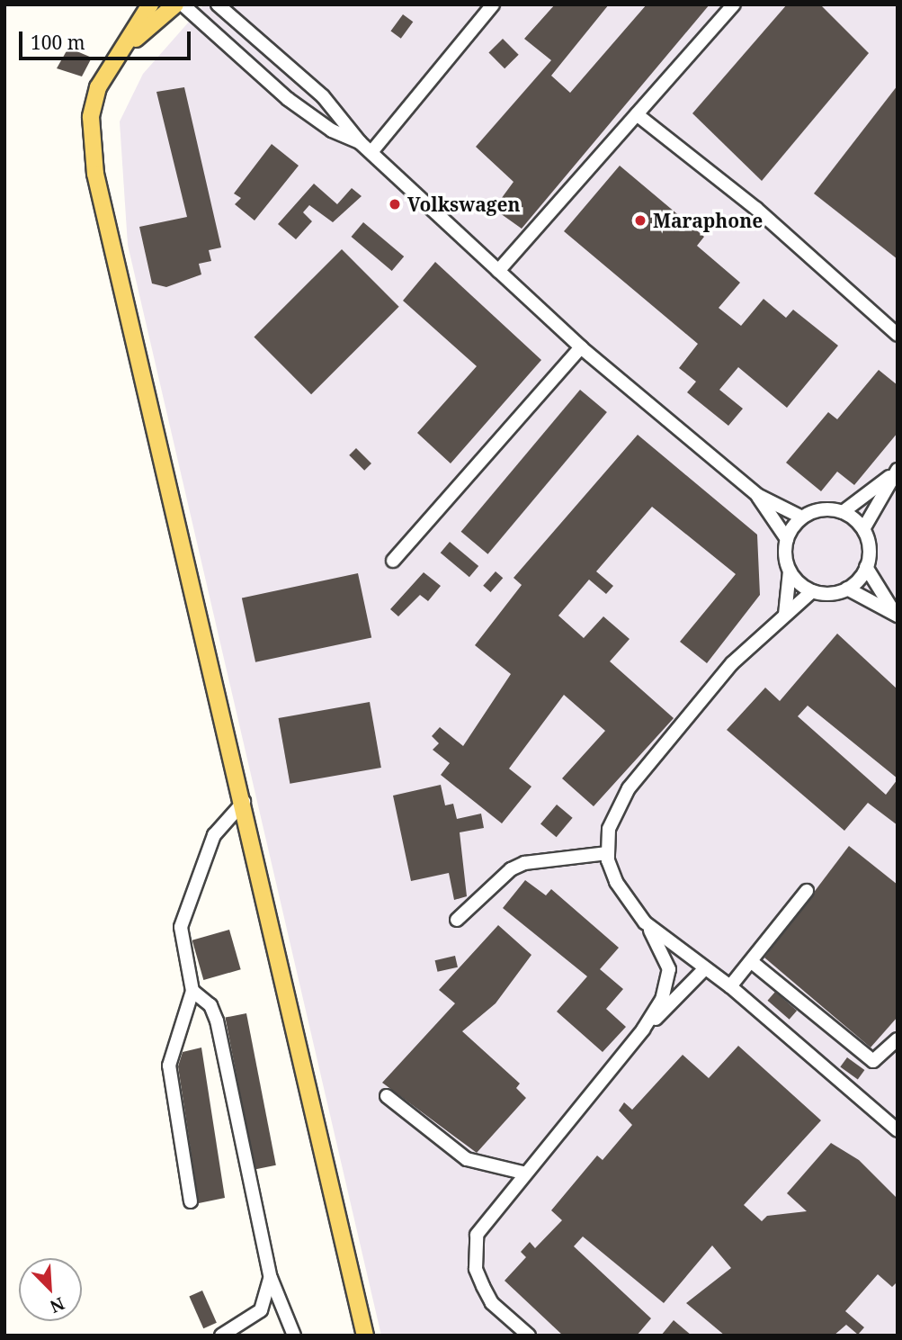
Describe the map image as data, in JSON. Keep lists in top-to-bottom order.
{
  "places": ["Volkswagen", "Maraphone"],
  "scale_bar": "100 m",
  "north": "bottom right"
}
